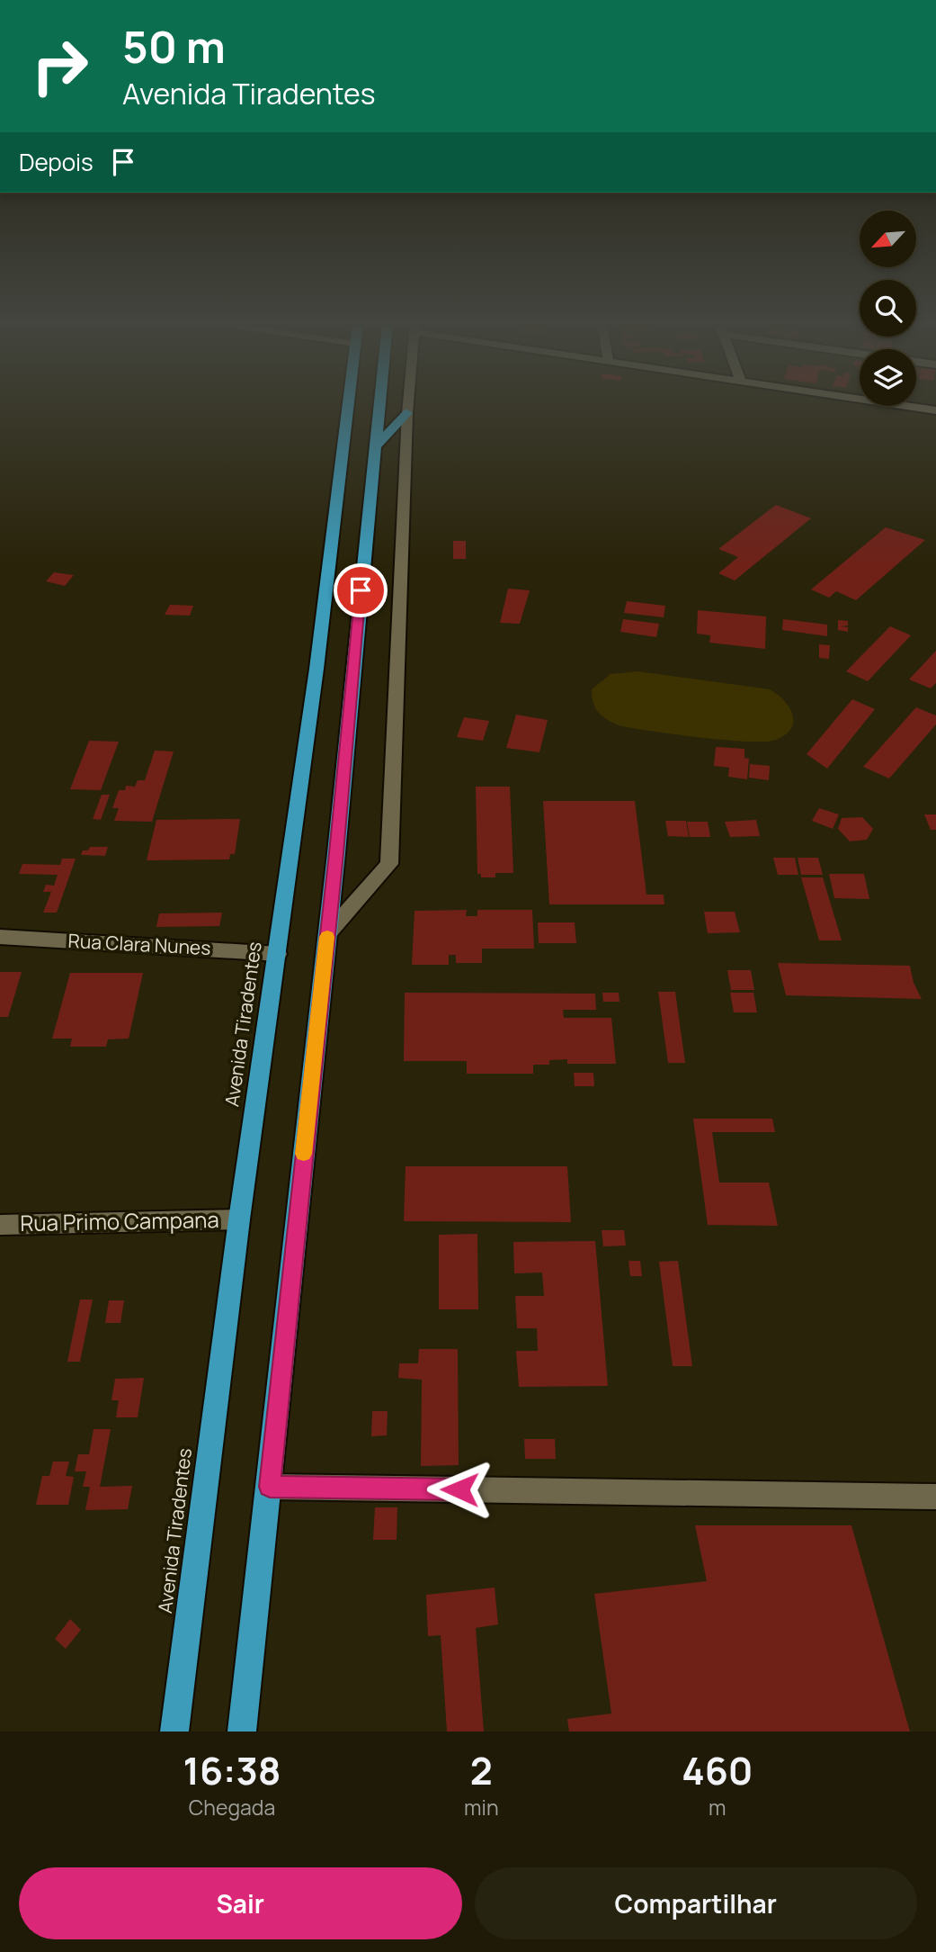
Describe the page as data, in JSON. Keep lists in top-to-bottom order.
{
  "streets": {
    "highway": ["Avenida Tiradentes"],
    "street": ["Rua Clara Nunes", "Rua Primo Campana"]
  },
  "crossings": [
    ["Rua Clara Nunes", "Avenida Tiradentes"],
    ["Avenida Tiradentes", "Rua Primo Campana"]
  ],
  "north": "bottom left",
  "page": {
    "turn": ["50 m", "Avenida Tiradentes"],
    "then": "Depois",
    "eta": [
      "16:38",
      "Chegada",
      "2",
      "min",
      "460",
      "m"
    ],
    "buttons": ["Sair", "Compartilhar"]
  }
}
